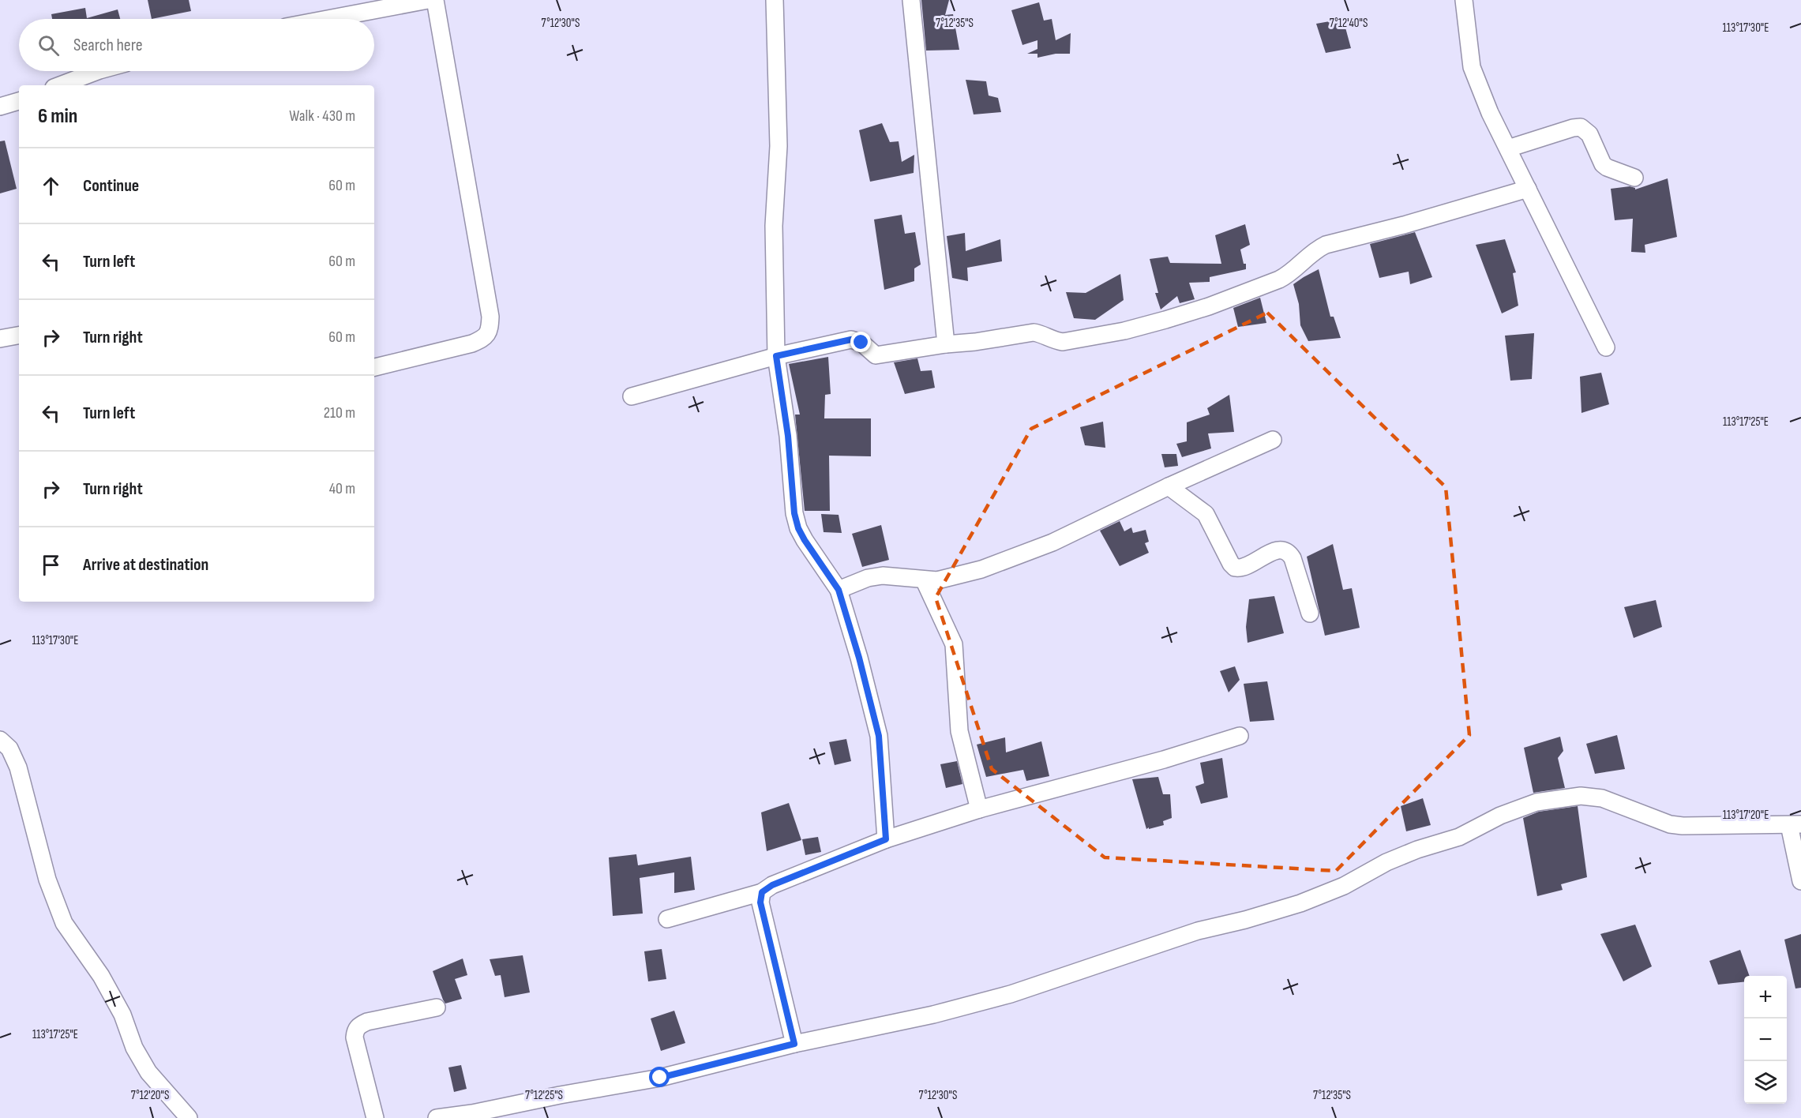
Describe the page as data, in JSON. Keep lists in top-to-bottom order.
{
  "page": {
    "search": "Search here",
    "heading": ["6 min", "Walk · 430 m"],
    "list": [
      ["Continue", "60 m"],
      ["Turn left", "60 m"],
      ["Turn right", "60 m"],
      ["Turn left", "210 m"],
      ["Turn right", "40 m"],
      "Arrive at destination"
    ],
    "map_buttons": ["+", "−"]
  },
  "coordinates": [
    "7°12'30\"S",
    "7°12'35\"S",
    "7°12'40\"S",
    "113°17'30\"E",
    "113°17'25\"E",
    "113°17'20\"E",
    "7°12'20\"S",
    "7°12'25\"S"
  ]
}
